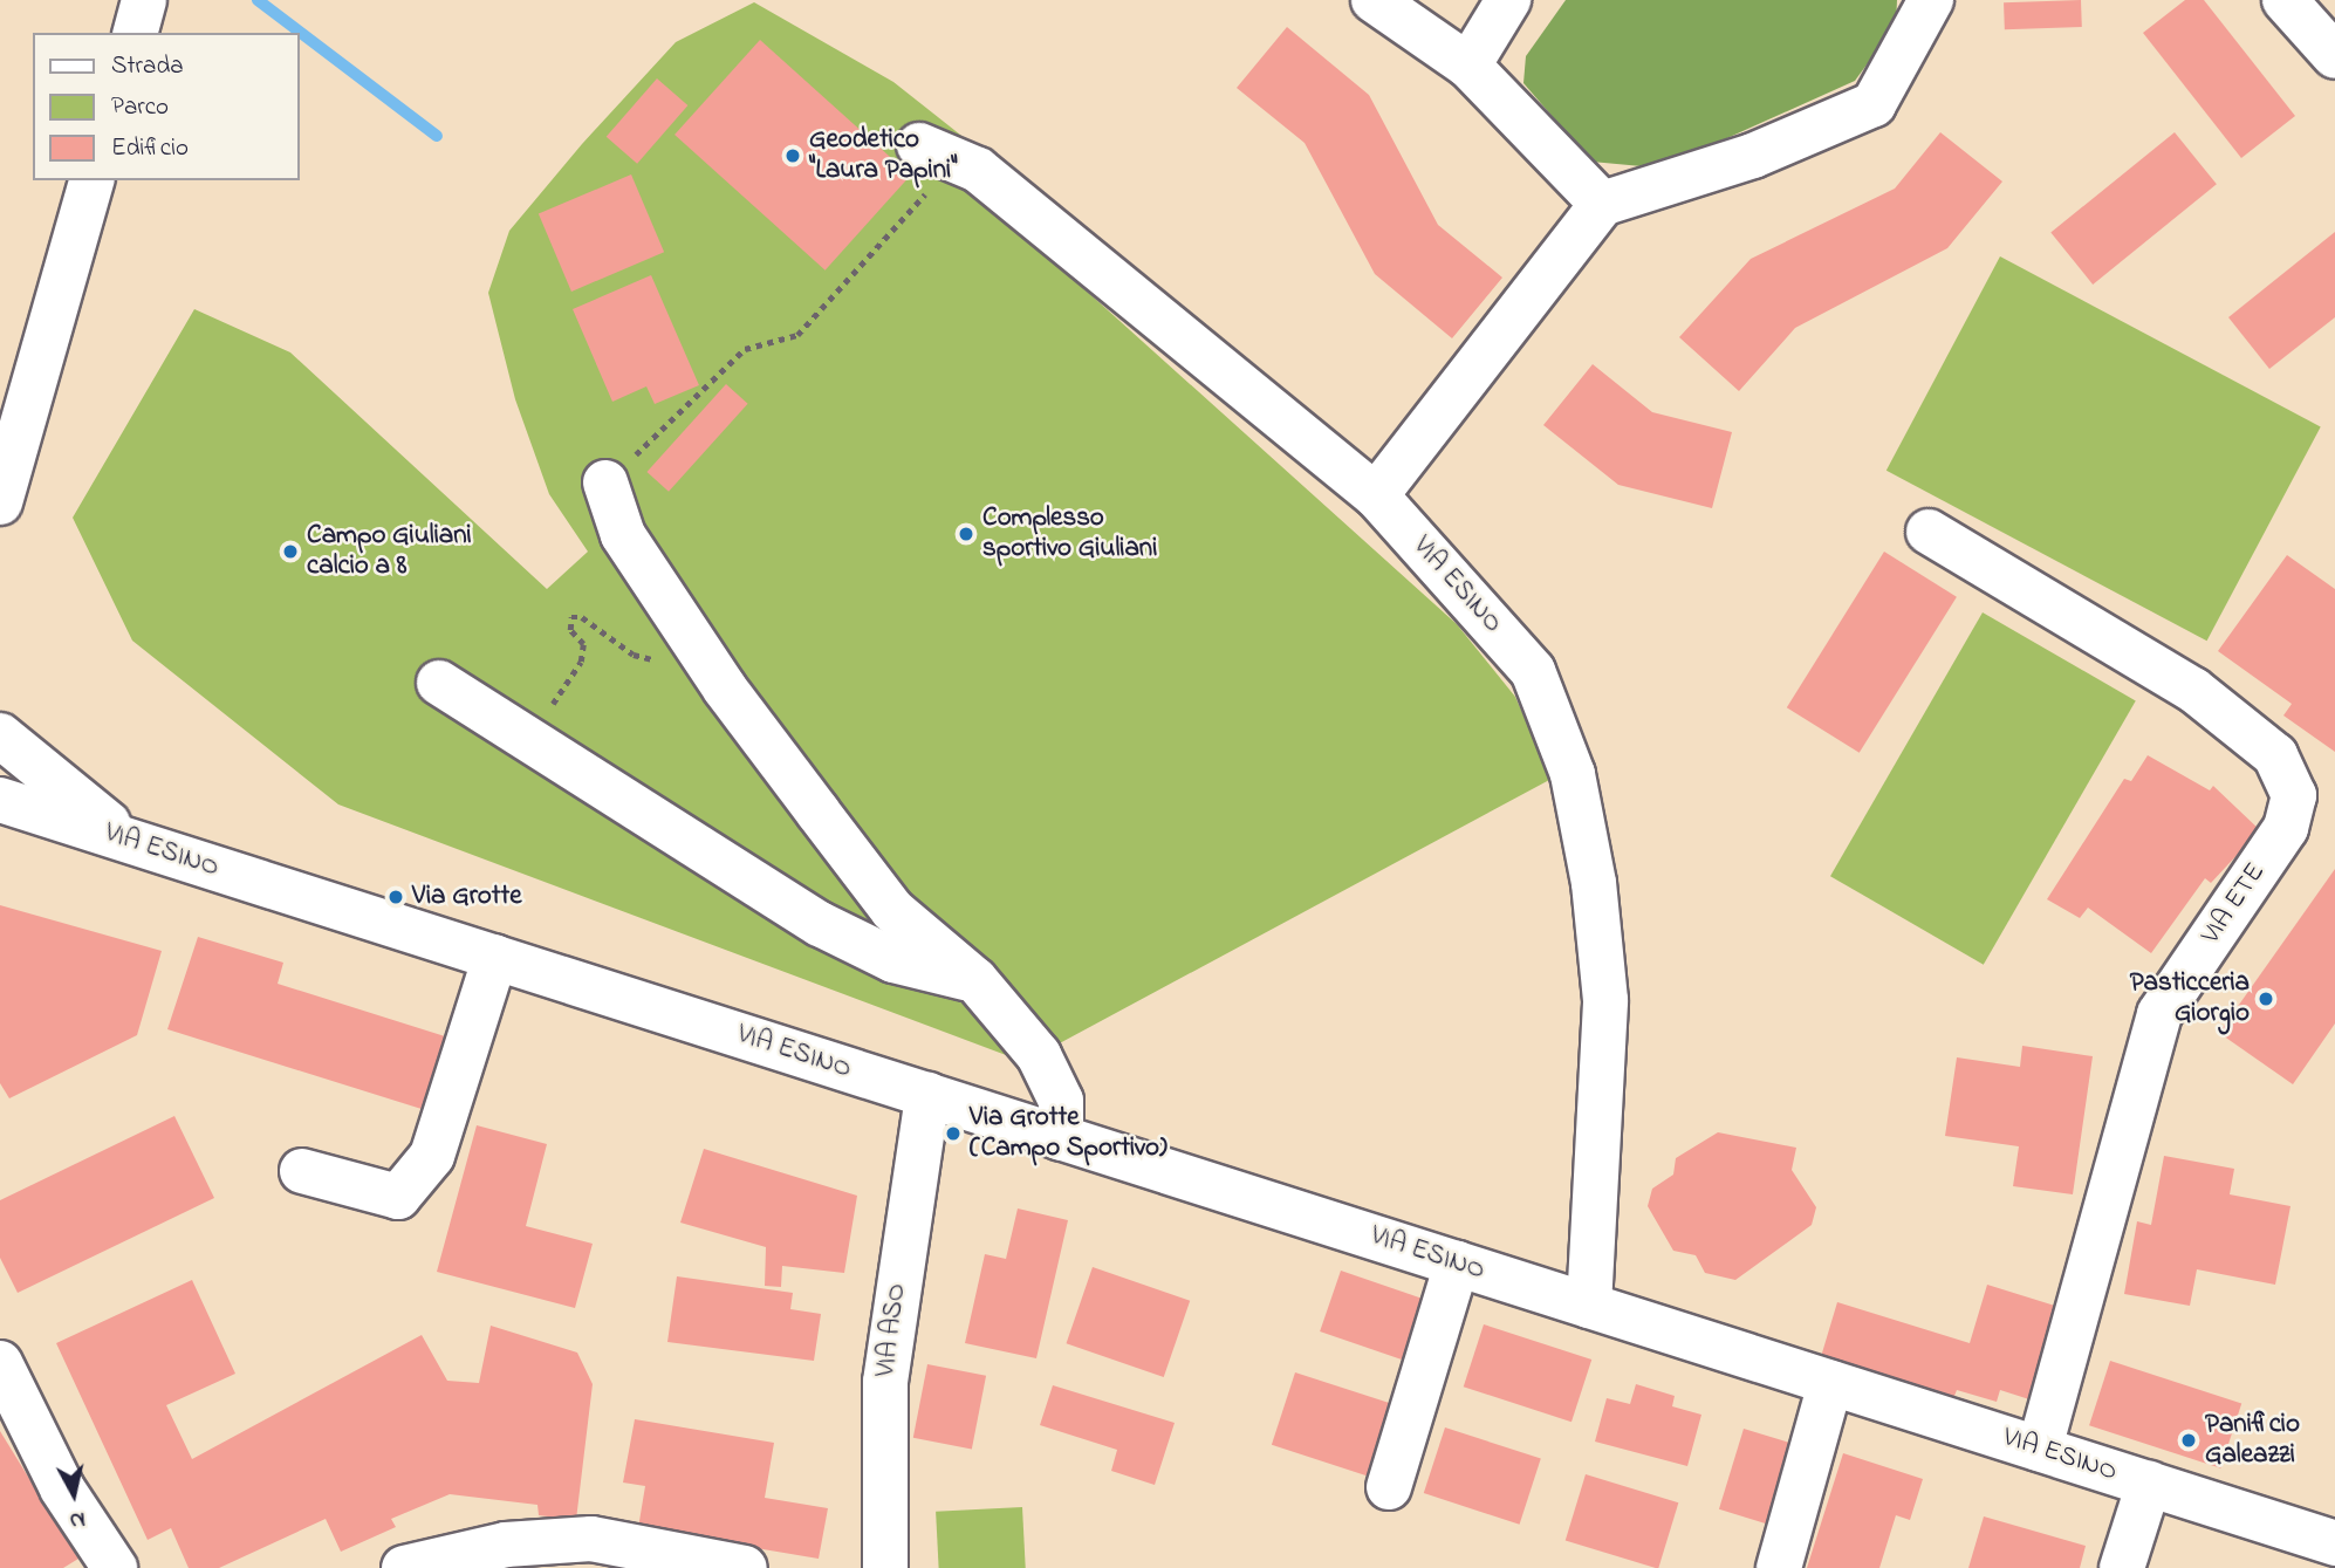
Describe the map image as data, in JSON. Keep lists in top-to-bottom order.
{
  "streets": {
    "street": ["VIA ESINO", "VIA ETE", "VIA ASO"]
  },
  "crossings": [
    ["VIA ESINO", "VIA ETE"],
    ["VIA ESINO", "VIA ASO"]
  ],
  "places": [
    "Geodetico \"Laura Papini\"",
    "Complesso sportivo Giuliani",
    "Campo Giuliani calcio a 8",
    "Via Grotte",
    "Pasticceria Giorgio",
    "Via Grotte (Campo Sportivo)",
    "Panificio Galeazzi"
  ],
  "legend": ["Strada", "Parco", "Edificio"],
  "north": "bottom"
}
